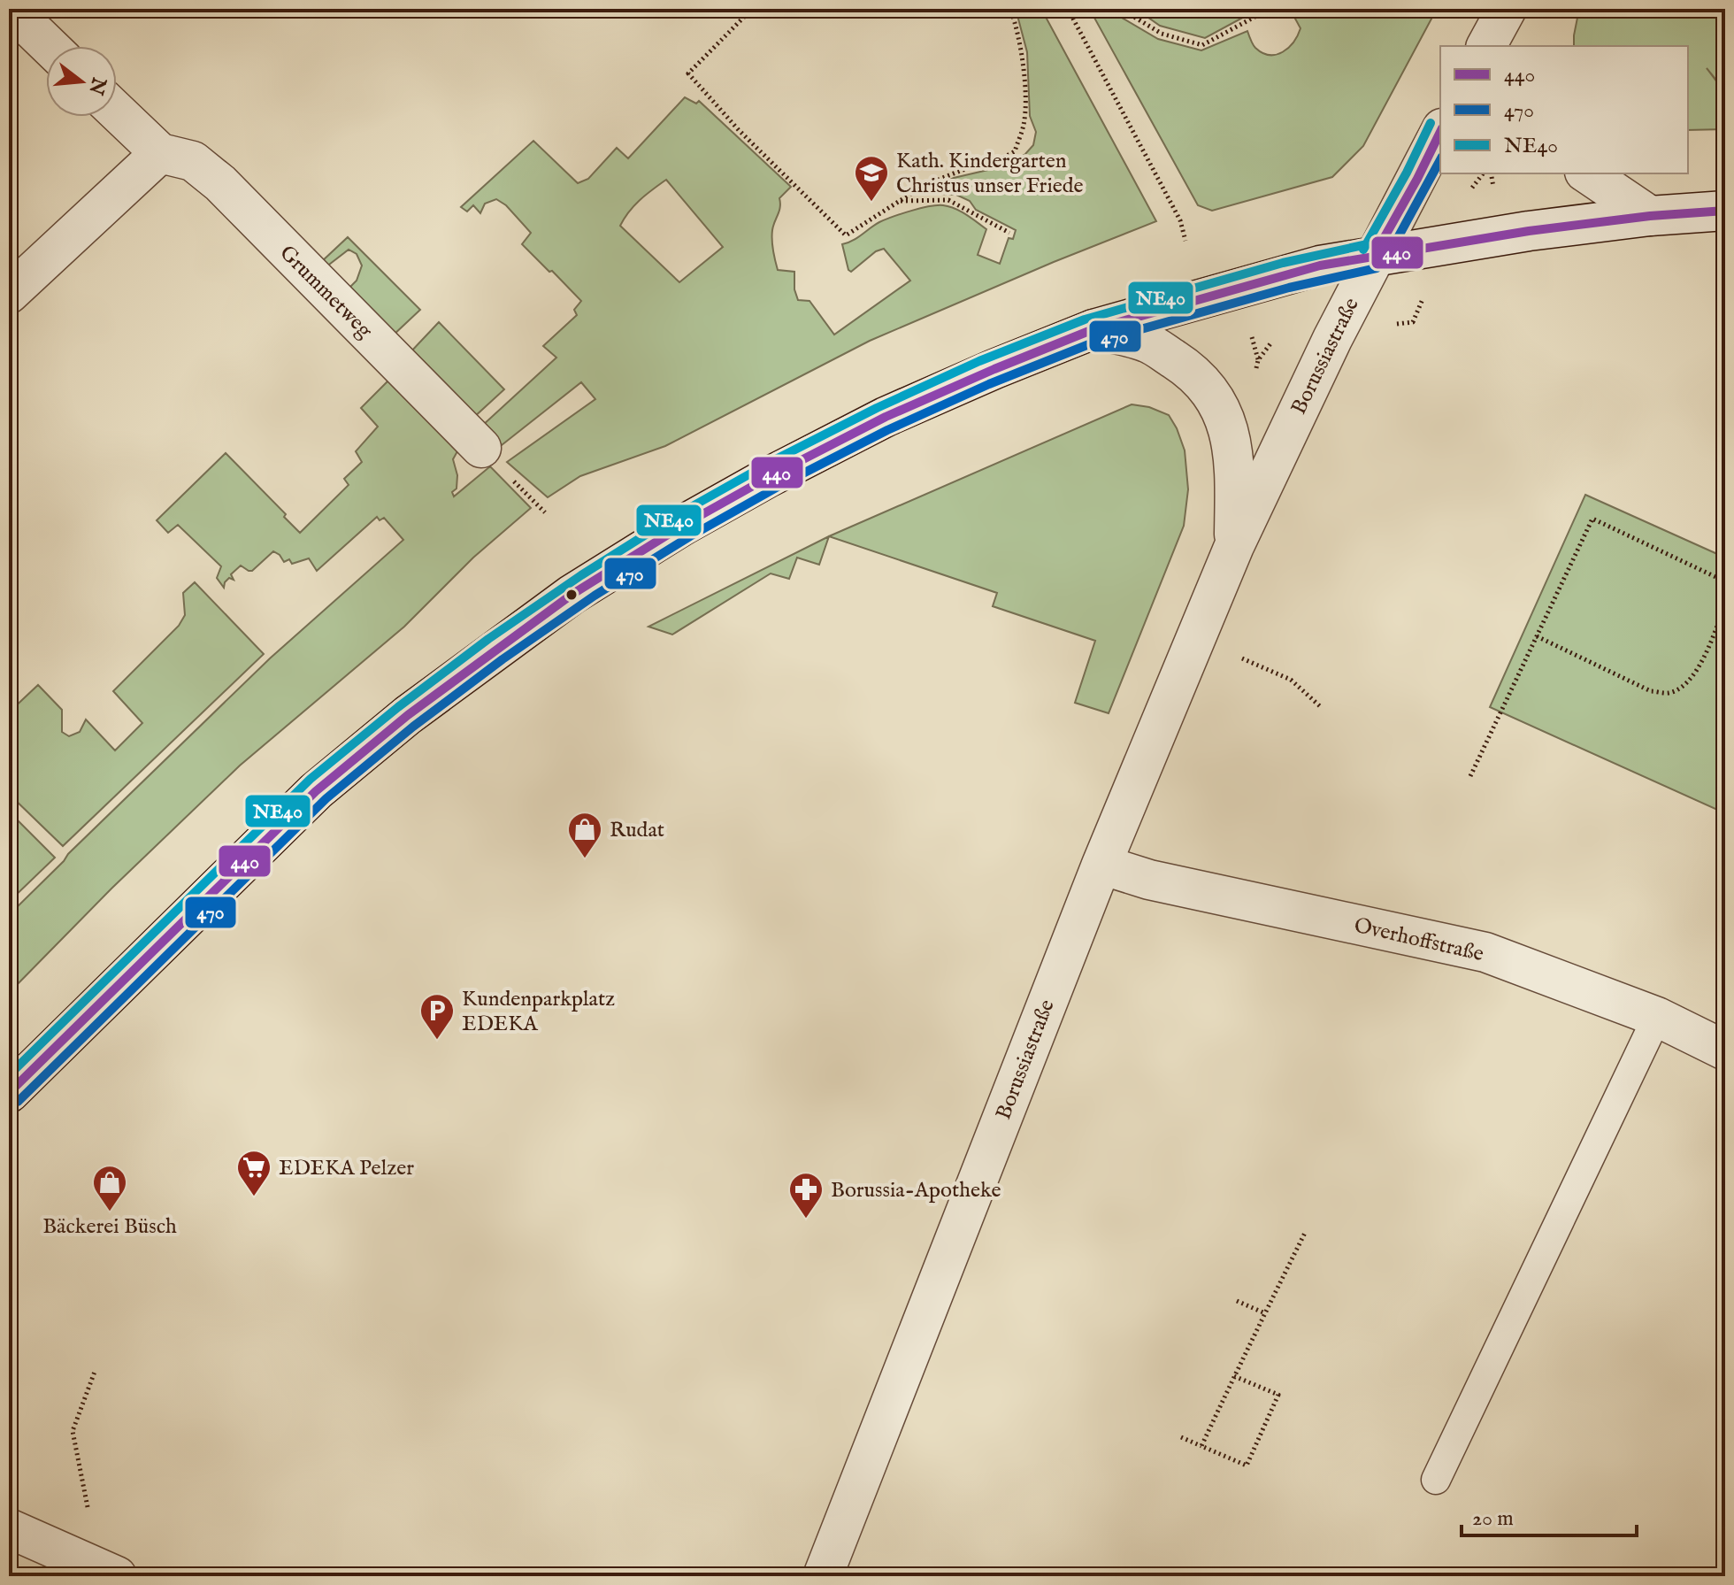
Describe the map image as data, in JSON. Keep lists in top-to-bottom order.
{
  "streets": {
    "street": ["Grummetweg", "Borussiastraße", "Overhoffstraße"]
  },
  "crossings": [
    ["Borussiastraße", "Overhoffstraße"]
  ],
  "places": {
    "school or university": ["Kath. Kindergarten Christus unser Friede"],
    "shop": ["Rudat", "Bäckerei Büsch"],
    "parking": ["Kundenparkplatz EDEKA"],
    "supermarket": ["EDEKA Pelzer"],
    "pharmacy": ["Borussia-Apotheke"]
  },
  "lines": ["transit line NE40", "transit line 440", "transit line 470"],
  "legend": ["440", "470", "NE40"],
  "scale_bar": "20 m",
  "north": "right"
}
